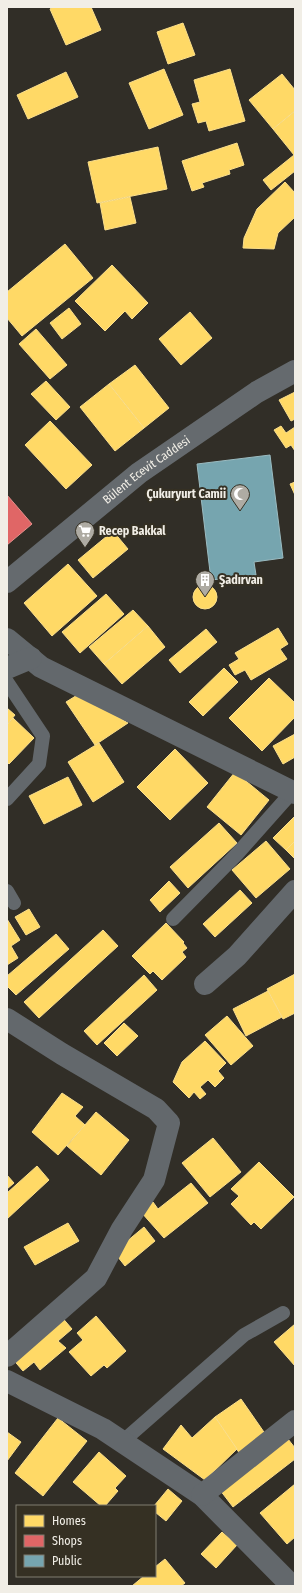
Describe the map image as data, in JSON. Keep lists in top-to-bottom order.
{
  "streets": {
    "main road": ["Bülent Ecevit Caddesi"]
  },
  "places": {
    "mosque": ["Çukuryurt Camii"],
    "supermarket": ["Recep Bakkal"],
    "building": ["Şadırvan"]
  },
  "legend": ["Homes", "Shops", "Public"]
}
